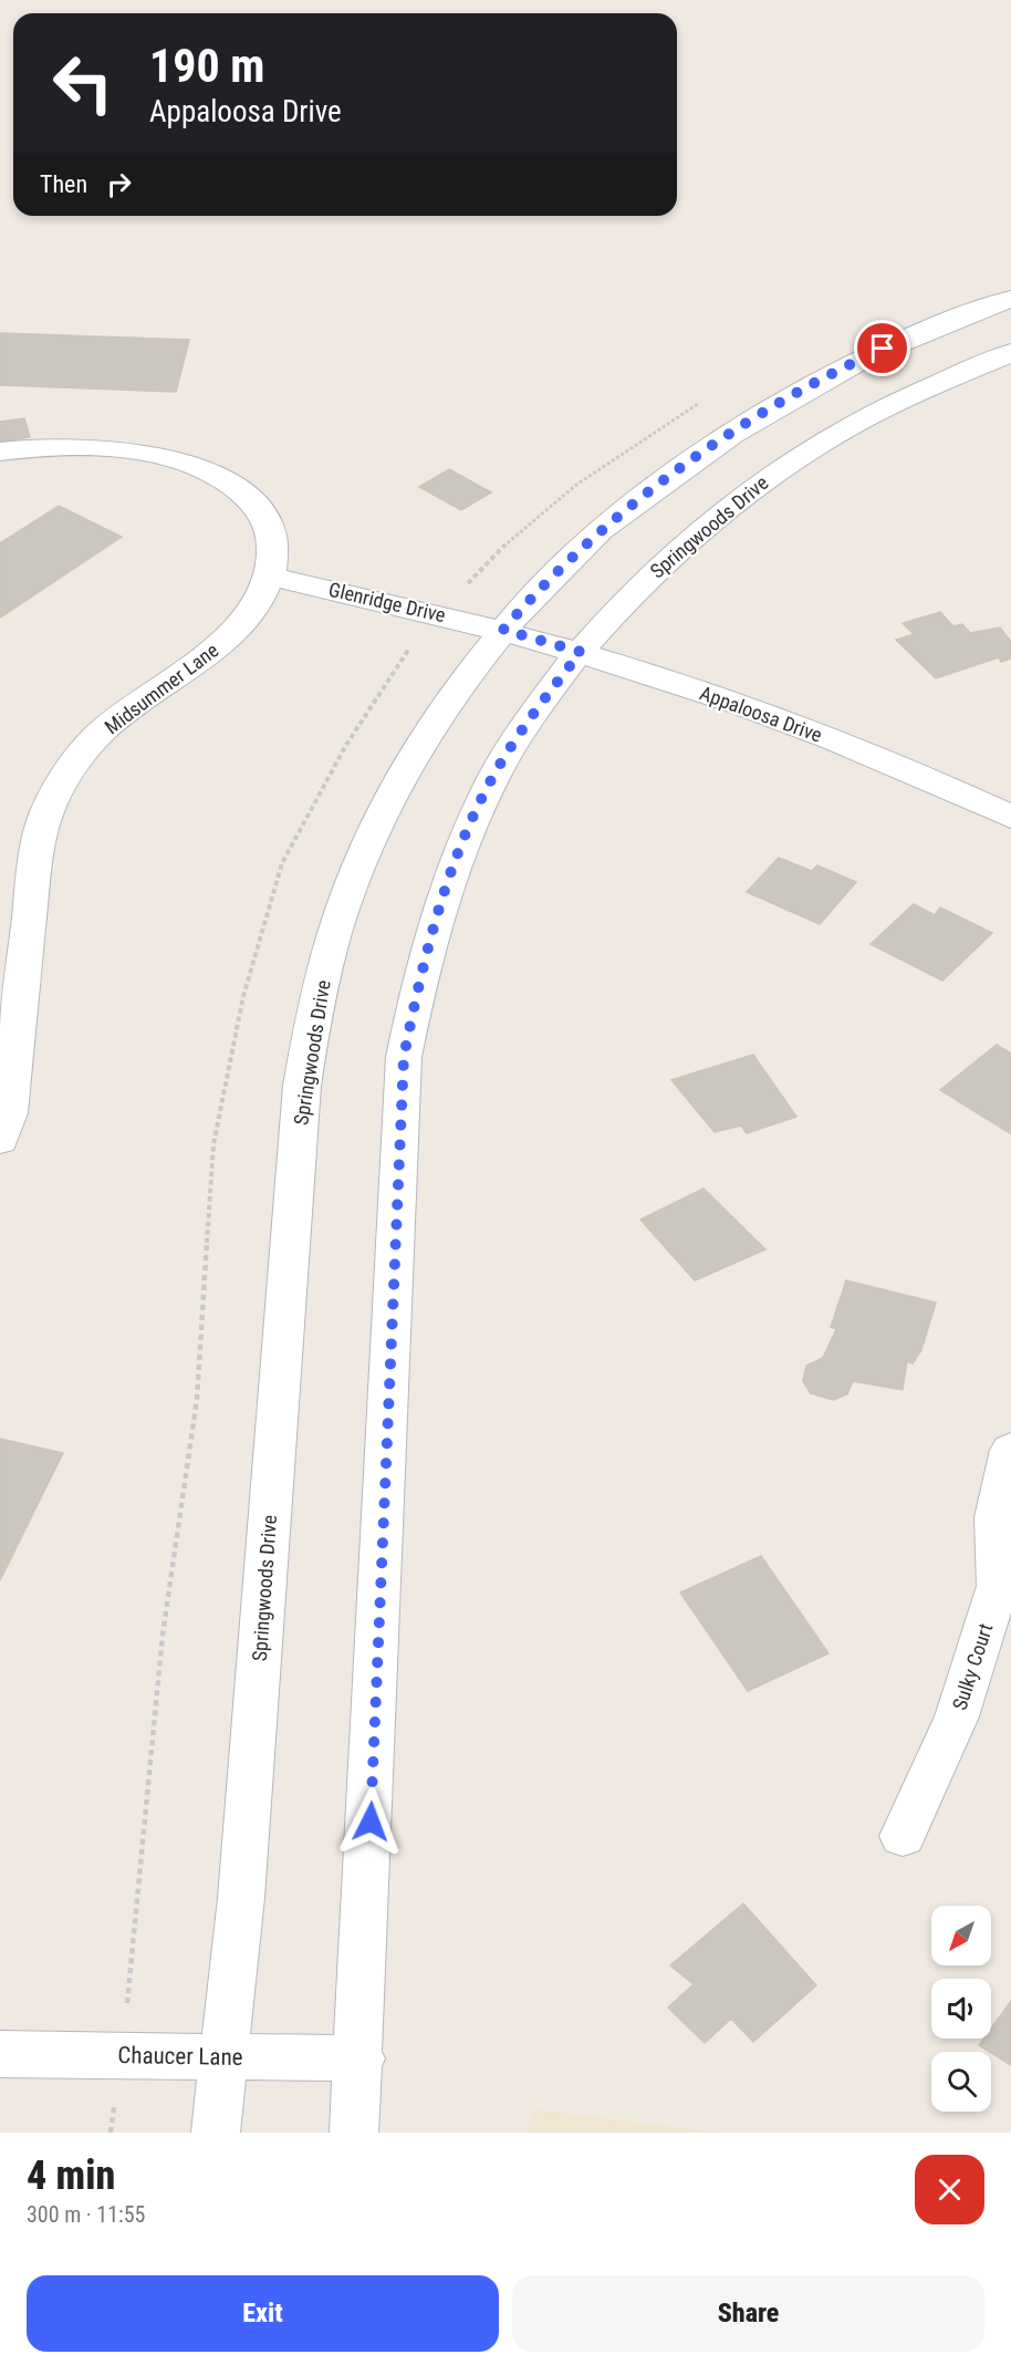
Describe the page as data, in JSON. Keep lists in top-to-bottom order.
{
  "streets": {
    "street": [
      "Springwoods Drive",
      "Glenridge Drive",
      "Midsummer Lane",
      "Appaloosa Drive",
      "Sulky Court",
      "Chaucer Lane"
    ]
  },
  "crossings": [
    ["Springwoods Drive", "Glenridge Drive"],
    ["Springwoods Drive", "Appaloosa Drive"],
    ["Springwoods Drive", "Chaucer Lane"],
    ["Glenridge Drive", "Midsummer Lane"],
    ["Glenridge Drive", "Appaloosa Drive"]
  ],
  "north": "bottom left",
  "page": {
    "turn": ["190 m", "Appaloosa Drive"],
    "then": "Then",
    "heading": ["4 min", "300 m · 11:55"],
    "buttons": ["Exit", "Share"]
  }
}
